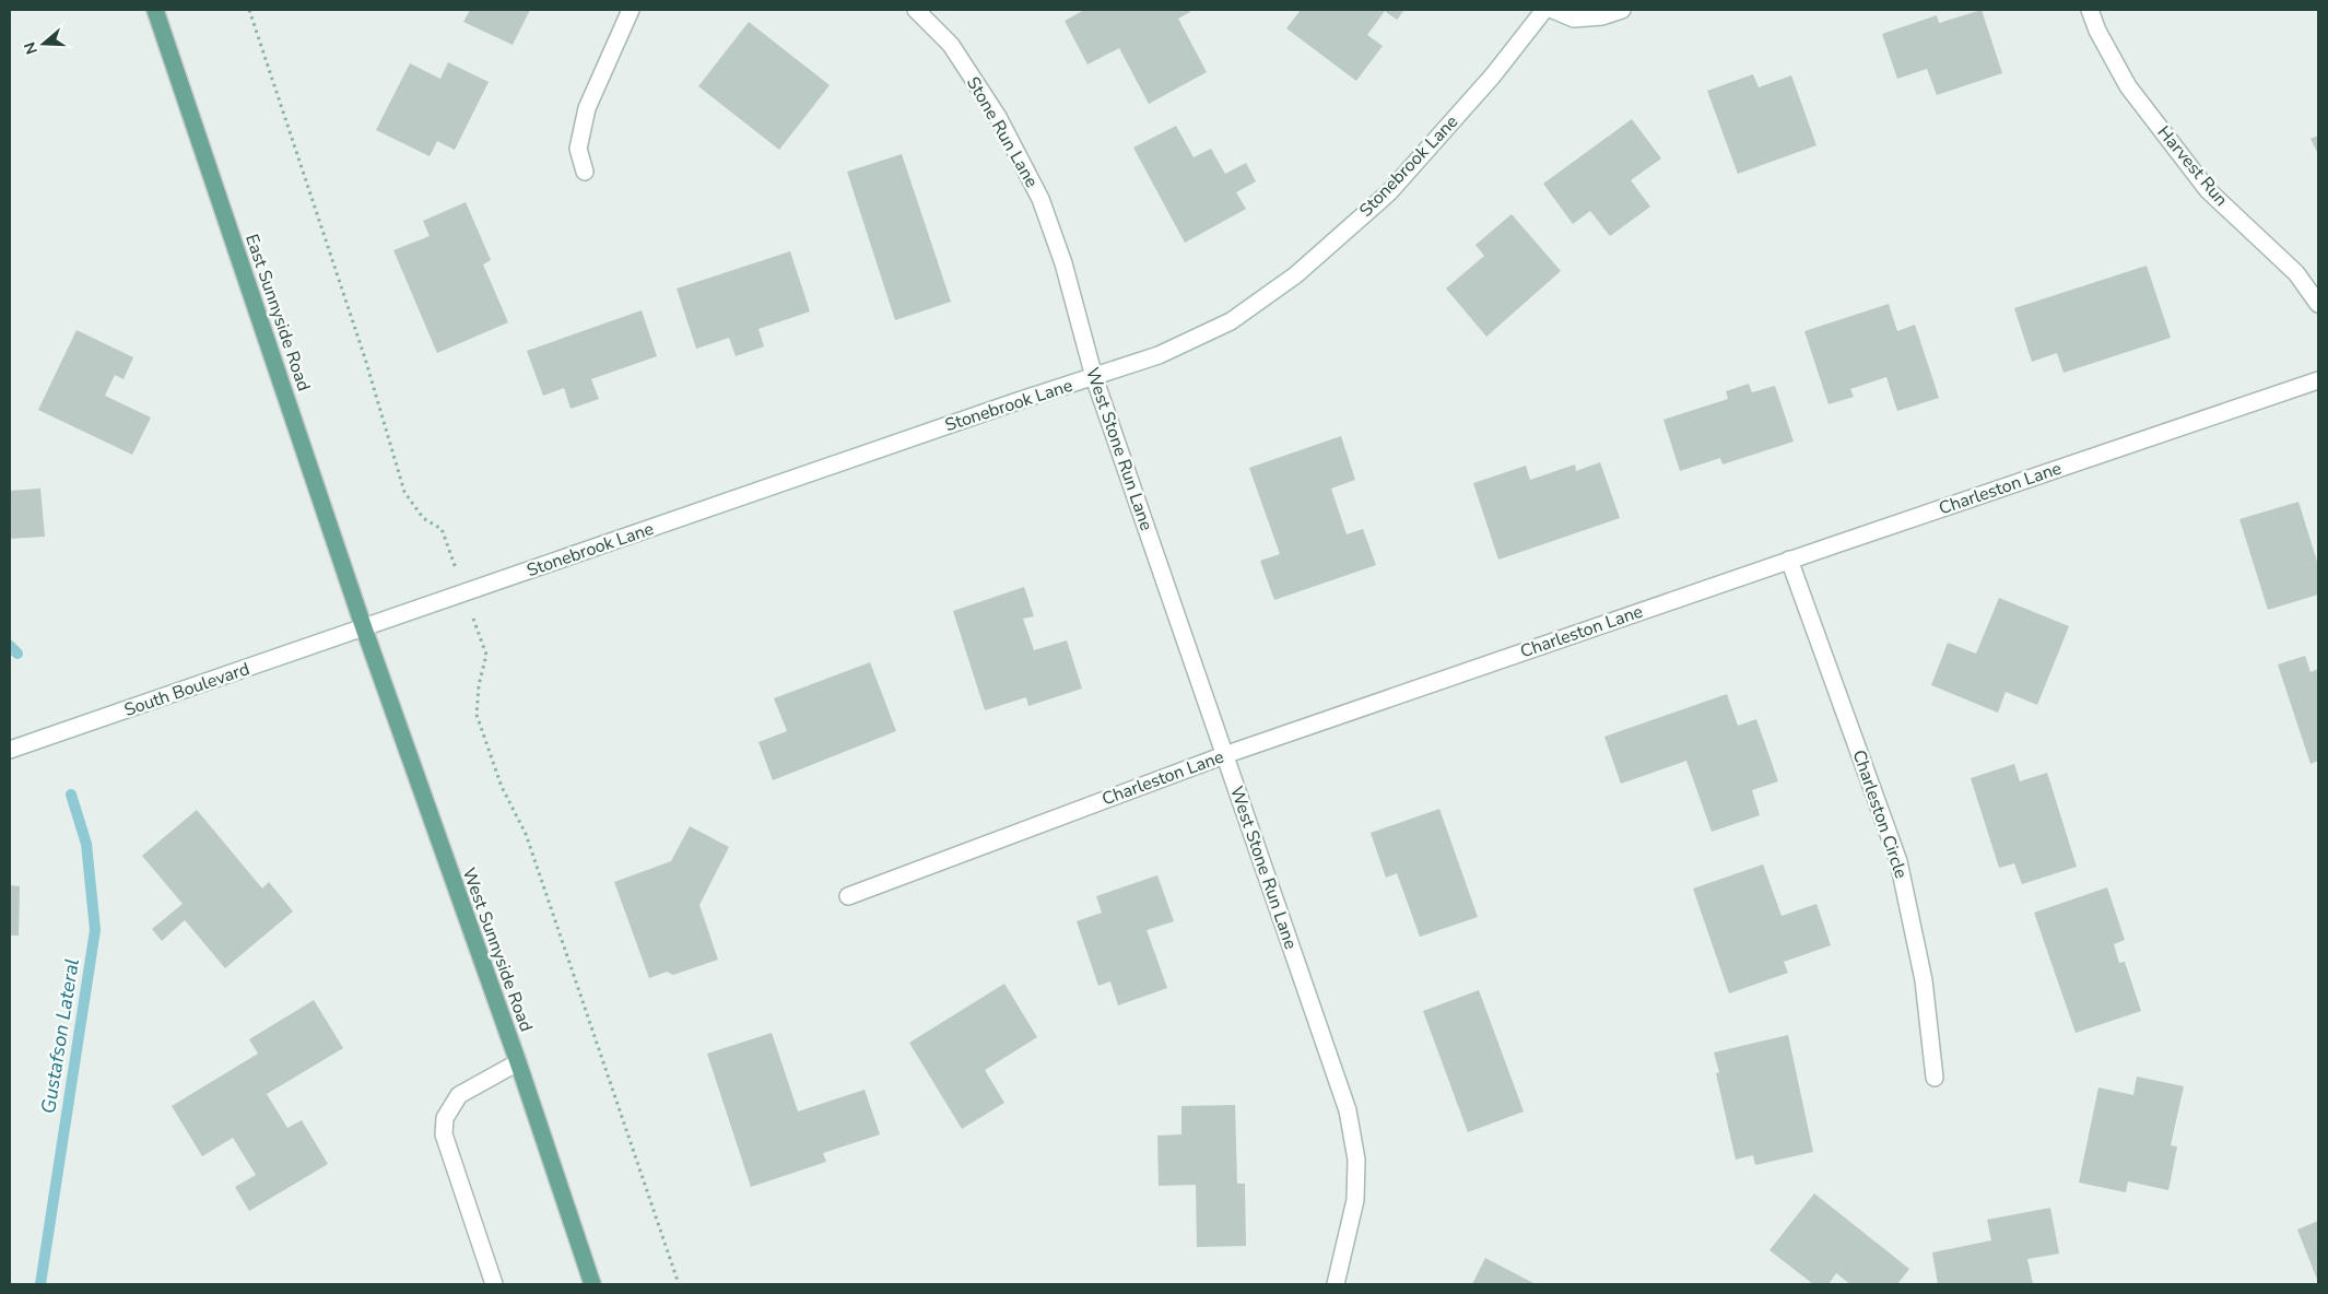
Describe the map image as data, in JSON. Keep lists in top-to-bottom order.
{
  "streets": {
    "main road": ["East Sunnyside Road", "West Sunnyside Road"],
    "street": [
      "Stone Run Lane",
      "Stonebrook Lane",
      "Harvest Run",
      "West Stone Run Lane",
      "Charleston Lane",
      "South Boulevard",
      "Charleston Circle"
    ]
  },
  "crossings": [
    ["Stone Run Lane", "West Stone Run Lane"],
    ["Stonebrook Lane", "East Sunnyside Road"],
    ["Stonebrook Lane", "West Stone Run Lane"],
    ["Stonebrook Lane", "South Boulevard"],
    ["Stonebrook Lane", "West Sunnyside Road"],
    ["East Sunnyside Road", "South Boulevard"],
    ["East Sunnyside Road", "West Sunnyside Road"],
    ["West Stone Run Lane", "Charleston Lane"],
    ["Charleston Lane", "Charleston Circle"],
    ["South Boulevard", "West Sunnyside Road"]
  ],
  "water": ["Gustafson Lateral"],
  "north": "left"
}
